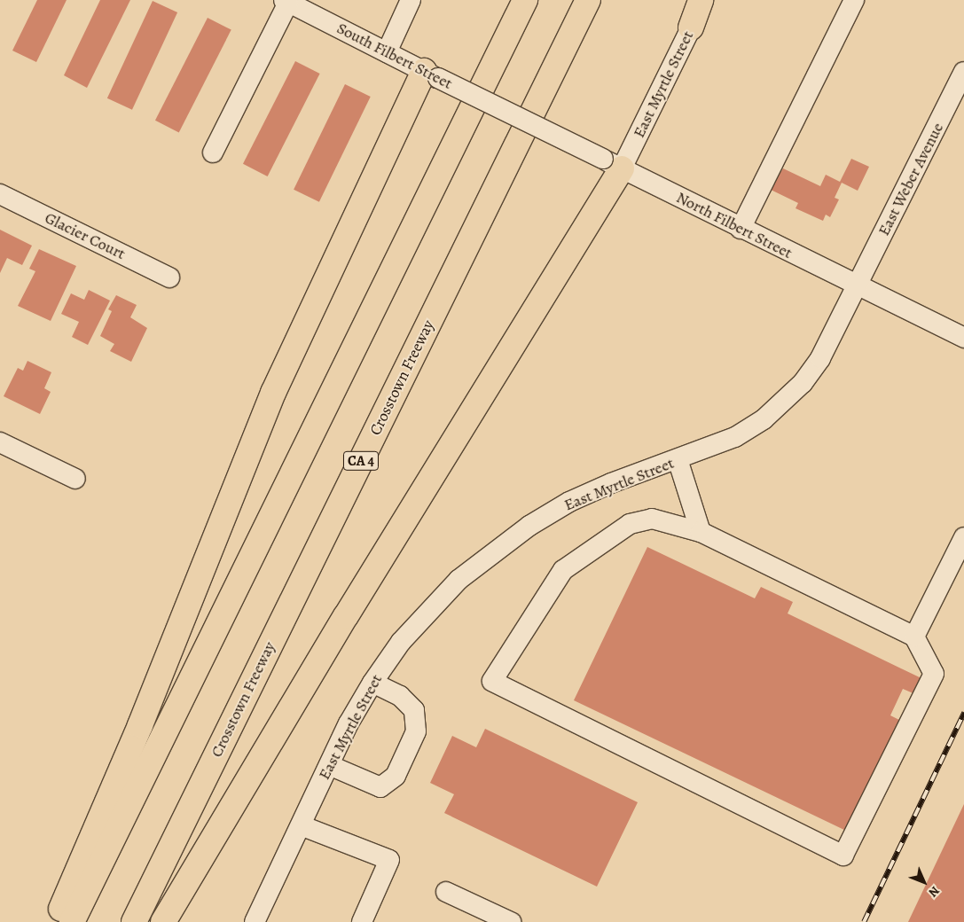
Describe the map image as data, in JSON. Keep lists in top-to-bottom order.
{
  "streets": {
    "highway": ["Crosstown Freeway", "CA 4"],
    "street": [
      "South Filbert Street",
      "East Myrtle Street",
      "East Weber Avenue",
      "North Filbert Street",
      "Glacier Court"
    ]
  },
  "crossings": [
    ["South Filbert Street", "North Filbert Street"],
    ["East Myrtle Street", "East Weber Avenue"],
    ["East Myrtle Street", "North Filbert Street"],
    ["East Weber Avenue", "North Filbert Street"]
  ],
  "north": "bottom right"
}
